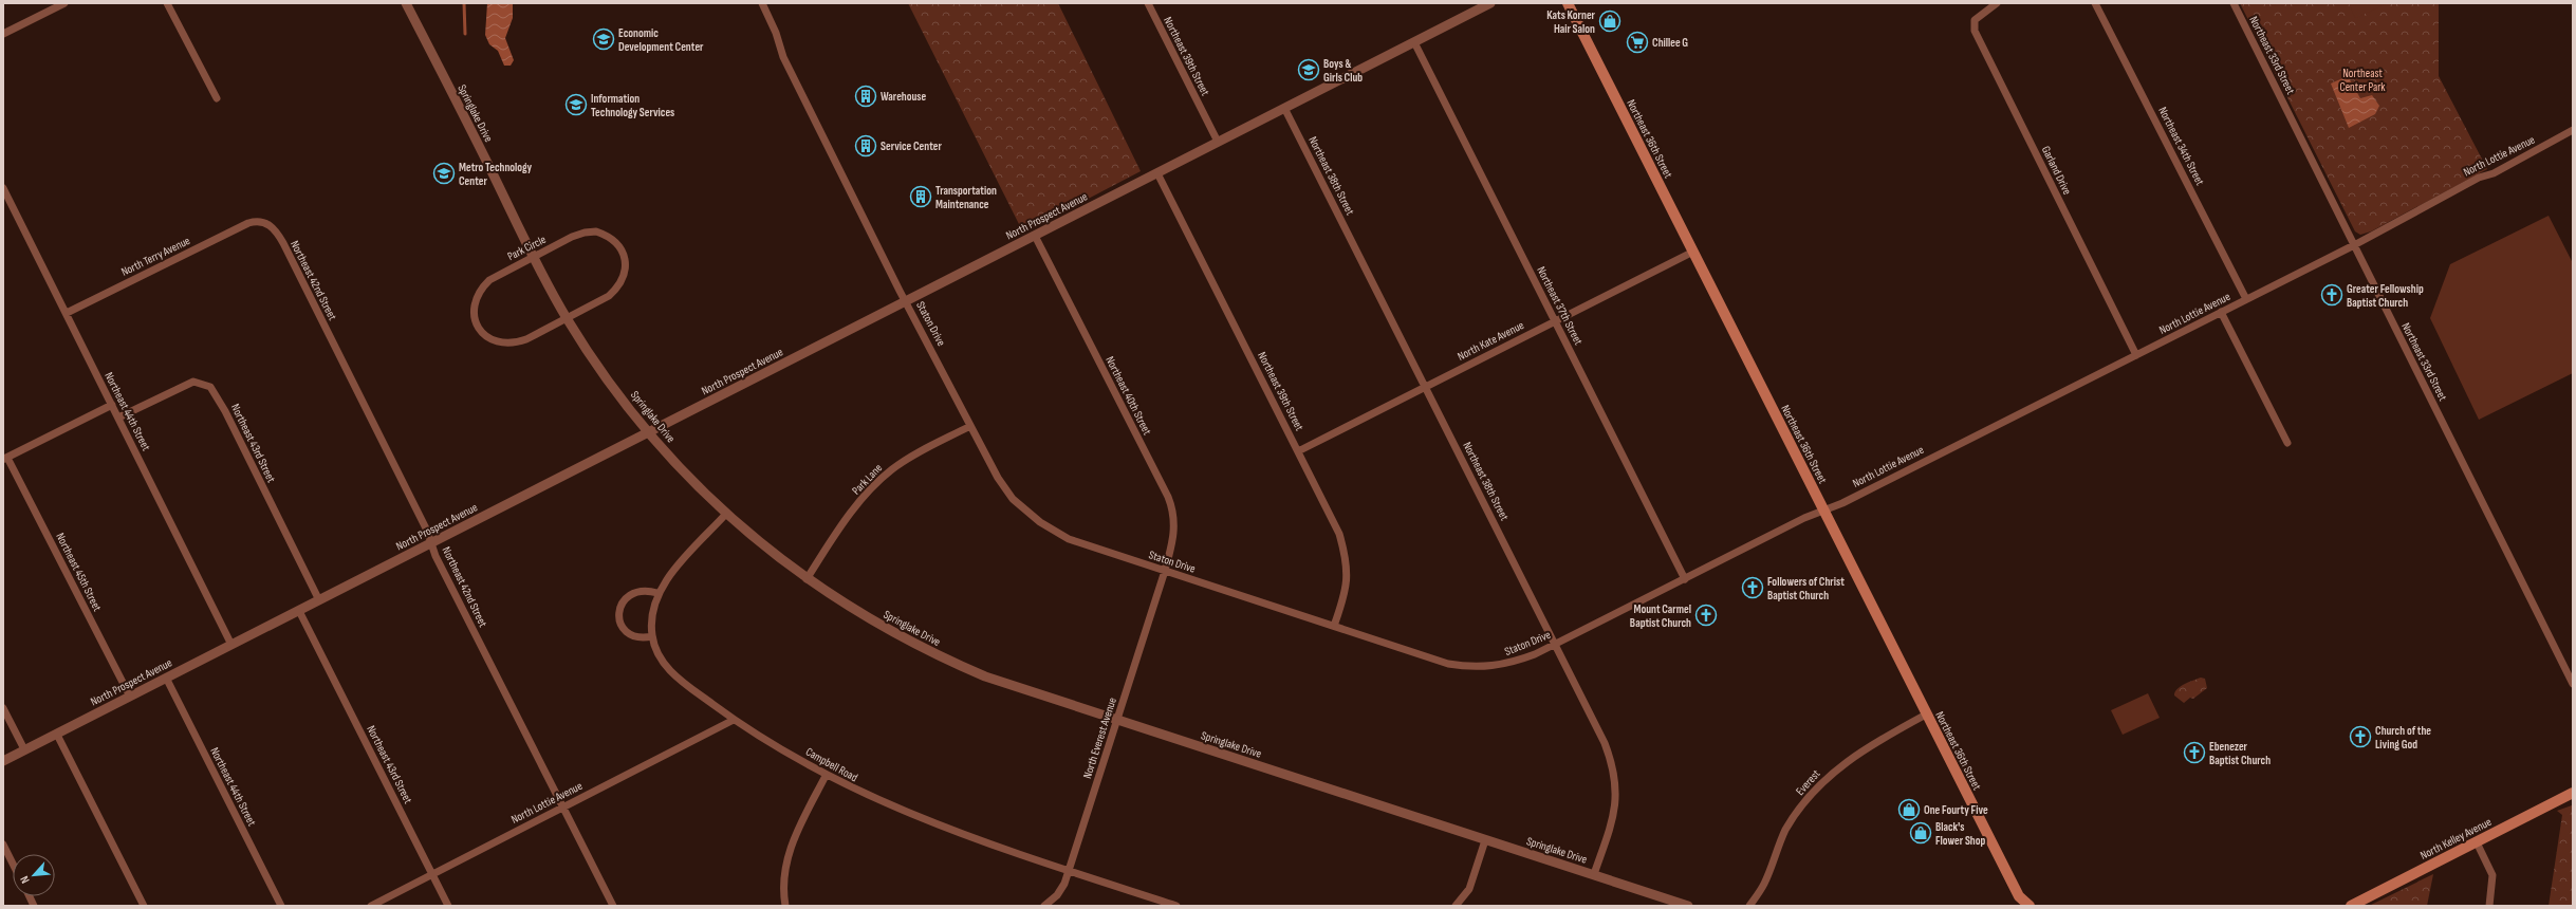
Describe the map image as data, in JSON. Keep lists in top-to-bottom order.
{
  "streets": {
    "main road": ["Northeast 36th Street", "North Kelley Avenue"],
    "street": [
      "Northeast 33rd Street",
      "Northeast 39th Street",
      "Springlake Drive",
      "Northeast 34th Street",
      "North Lottie Avenue",
      "Garland Drive",
      "Northeast 38th Street",
      "North Prospect Avenue",
      "Park Circle",
      "North Terry Avenue",
      "Northeast 42nd Street",
      "Northeast 37th Street",
      "Staton Drive",
      "North Kate Avenue",
      "Northeast 40th Street",
      "Northeast 44th Street",
      "Northeast 43rd Street",
      "Park Lane",
      "Northeast 45th Street",
      "North Everest Avenue",
      "Campbell Road",
      "Everest"
    ]
  },
  "crossings": [
    ["Northeast 33rd Street", "North Lottie Avenue"],
    ["Northeast 39th Street", "North Prospect Avenue"],
    ["Northeast 39th Street", "Staton Drive"],
    ["Northeast 39th Street", "North Kate Avenue"],
    ["Springlake Drive", "Northeast 38th Street"],
    ["Springlake Drive", "North Prospect Avenue"],
    ["Springlake Drive", "Park Circle"],
    ["Springlake Drive", "Park Lane"],
    ["Springlake Drive", "North Everest Avenue"],
    ["Springlake Drive", "Campbell Road"],
    ["Northeast 36th Street", "North Lottie Avenue"],
    ["Northeast 36th Street", "Staton Drive"],
    ["Northeast 36th Street", "North Kate Avenue"],
    ["Northeast 36th Street", "Everest"],
    ["Northeast 34th Street", "North Lottie Avenue"],
    ["North Lottie Avenue", "Garland Drive"],
    ["North Lottie Avenue", "Northeast 42nd Street"],
    ["North Lottie Avenue", "Staton Drive"],
    ["North Lottie Avenue", "Northeast 43rd Street"],
    ["North Lottie Avenue", "Campbell Road"],
    ["Northeast 38th Street", "North Prospect Avenue"],
    ["Northeast 38th Street", "Staton Drive"],
    ["Northeast 38th Street", "North Kate Avenue"],
    ["North Prospect Avenue", "Northeast 42nd Street"],
    ["North Prospect Avenue", "Northeast 37th Street"],
    ["North Prospect Avenue", "Staton Drive"],
    ["North Prospect Avenue", "Northeast 40th Street"],
    ["North Prospect Avenue", "Northeast 44th Street"],
    ["North Prospect Avenue", "Northeast 43rd Street"],
    ["North Prospect Avenue", "Northeast 45th Street"],
    ["North Terry Avenue", "Northeast 42nd Street"],
    ["North Terry Avenue", "Northeast 44th Street"],
    ["Northeast 37th Street", "Staton Drive"],
    ["Northeast 37th Street", "North Kate Avenue"],
    ["Staton Drive", "Northeast 40th Street"],
    ["Staton Drive", "Park Lane"],
    ["Staton Drive", "North Everest Avenue"],
    ["Northeast 40th Street", "North Everest Avenue"],
    ["Northeast 44th Street", "Northeast 43rd Street"],
    ["North Everest Avenue", "Campbell Road"]
  ],
  "parks": ["Northeast Center Park"],
  "places": {
    "shop": ["Kats Korner Hair Salon", "One Fourty Five", "Black's Flower Shop"],
    "school or university": [
      "Economic Development Center",
      "Boys & Girls Club",
      "Information Technology Services",
      "Metro Technology Center"
    ],
    "supermarket": ["Chillee G"],
    "building": ["Warehouse", "Service Center", "Transportation Maintenance"],
    "church": [
      "Greater Fellowship Baptist Church",
      "Followers of Christ Baptist Church",
      "Mount Carmel Baptist Church",
      "Church of the Living God",
      "Ebenezer Baptist Church"
    ]
  },
  "north": "bottom left"
}
